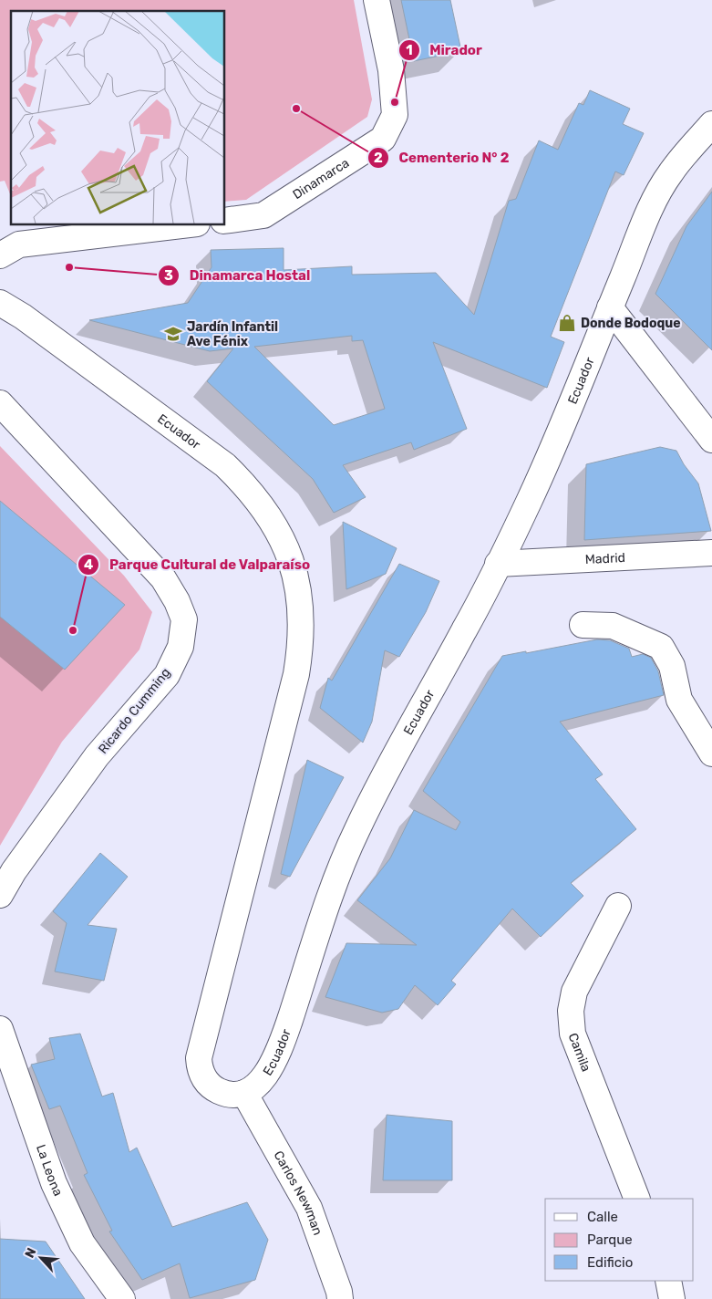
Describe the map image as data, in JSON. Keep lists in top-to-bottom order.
{
  "streets": {
    "main road": [
      "Dinamarca",
      "Ecuador",
      "Madrid",
      "Ricardo Cumming",
      "Camila",
      "La Leona",
      "Carlos Newman"
    ]
  },
  "crossings": [
    ["Ecuador", "Madrid"],
    ["Ecuador", "Carlos Newman"]
  ],
  "places": {
    "other": [
      "Mirador",
      "Cementerio N° 2",
      "Dinamarca Hostal",
      "Parque Cultural de Valparaíso"
    ],
    "shop": ["Donde Bodoque"],
    "school or university": ["Jardín Infantil Ave Fénix"]
  },
  "legend": ["Calle", "Parque", "Edificio"],
  "north": "top left"
}
